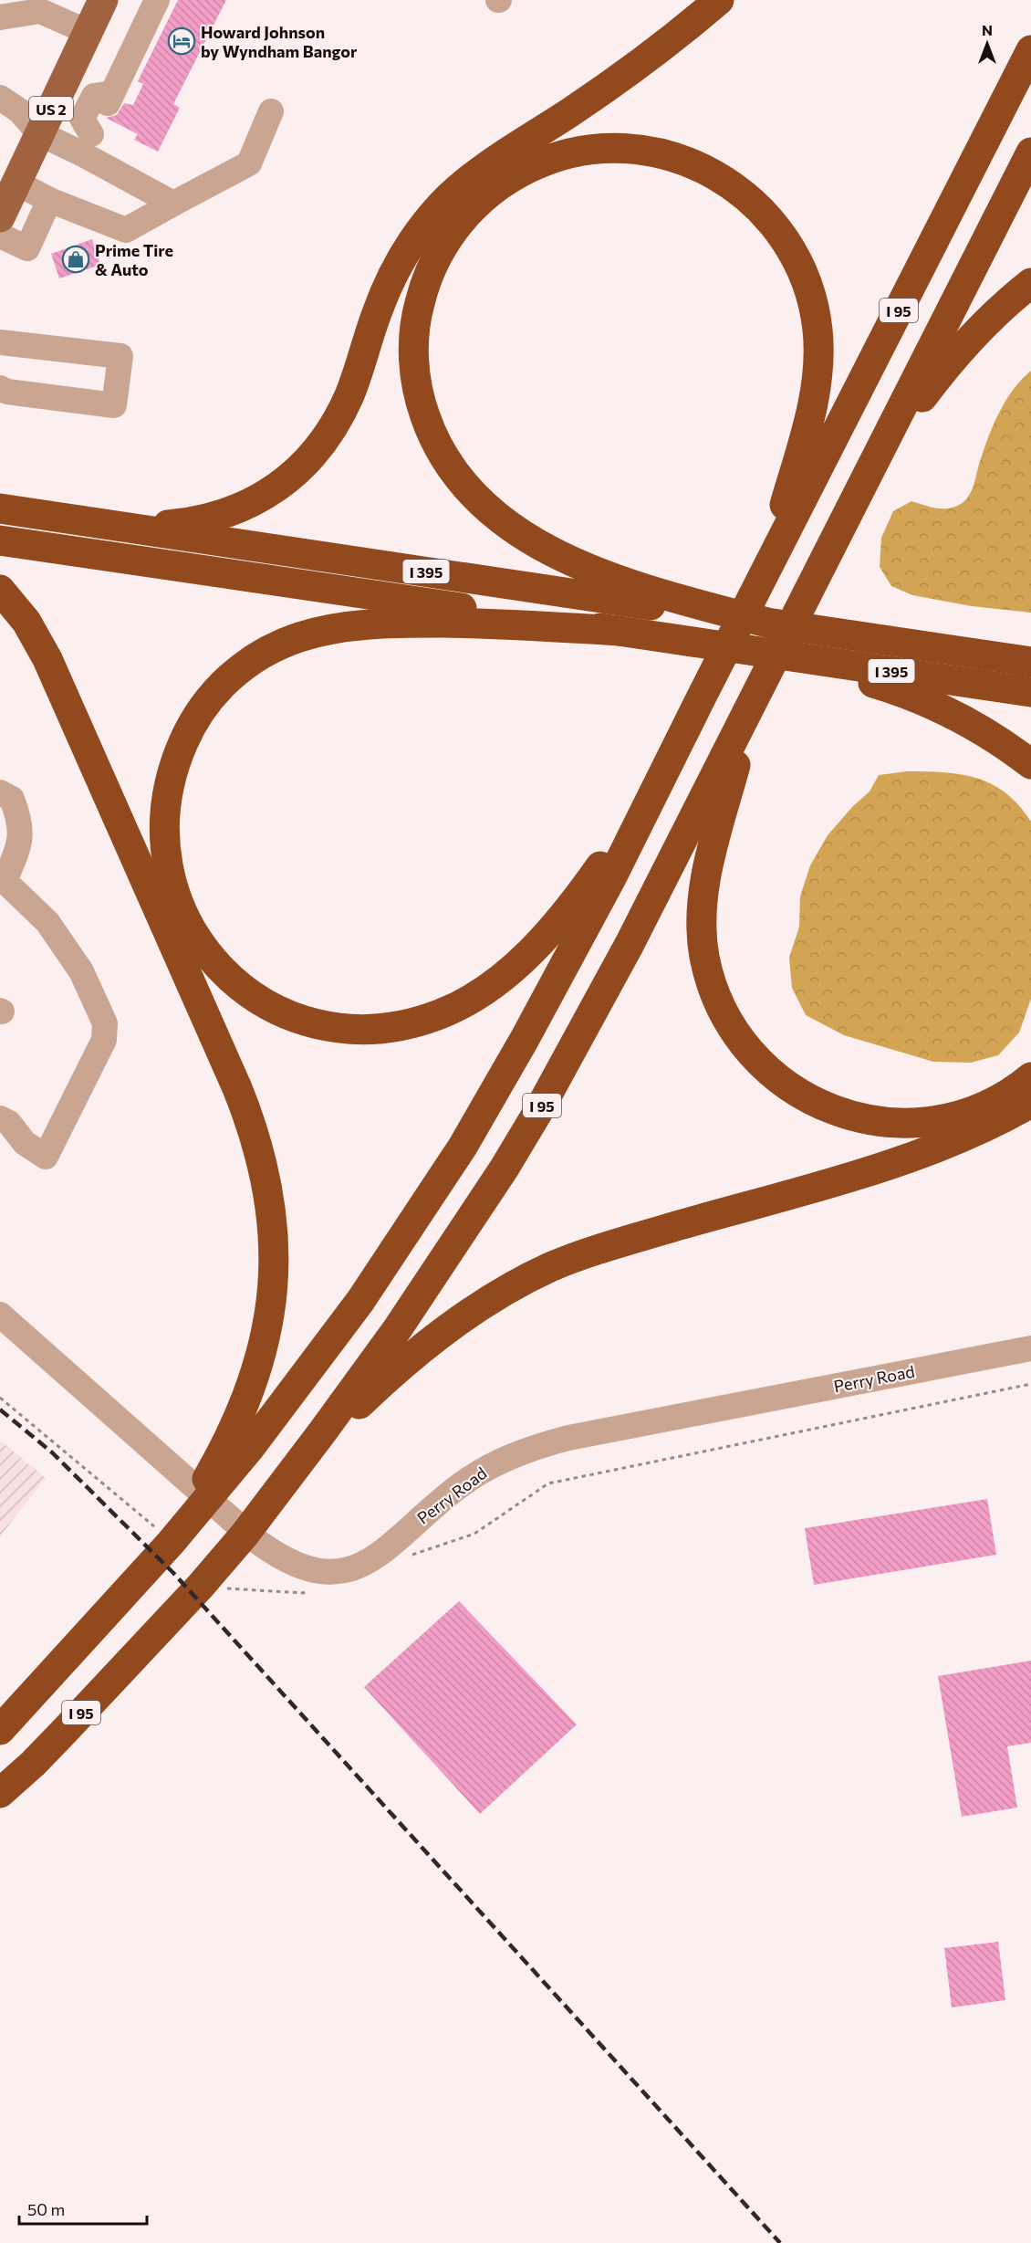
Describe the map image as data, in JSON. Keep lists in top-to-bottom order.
{
  "streets": {
    "highway": ["I 95", "I 395"],
    "main road": ["US 2"],
    "street": ["Perry Road"]
  },
  "places": {
    "hotel": ["Howard Johnson by Wyndham Bangor"],
    "shop": ["Prime Tire & Auto"]
  },
  "scale_bar": "50 m",
  "north": "top"
}
